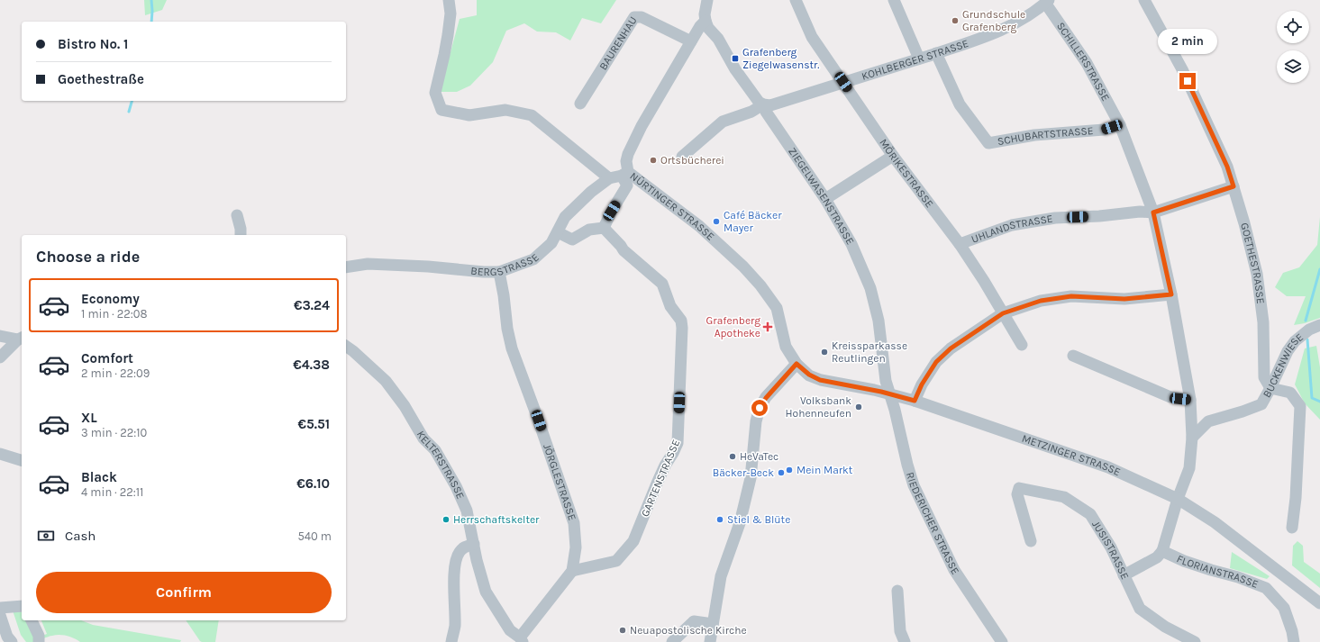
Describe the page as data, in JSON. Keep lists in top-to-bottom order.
{
  "streets": {
    "street": [
      "BAURENHAU",
      "KOHLBERGER STRASSE",
      "SCHILLERSTRASSE",
      "SCHUBARTSTRASSE",
      "MÖRIKESTRASSE",
      "ZIEGELWASENSTRASSE",
      "NÜRTINGER STRASSE",
      "UHLANDSTRASSE",
      "BERGSTRASSE",
      "GOETHESTRASSE",
      "BUCKENWIESE",
      "METZINGER STRASSE",
      "KELTERSTRASSE",
      "GARTENSTRASSE",
      "JÖRGLESTRASSE",
      "RIEDERICHER STRASSE",
      "JUSISTRASSE",
      "FLORIANSTRASSE"
    ]
  },
  "crossings": [
    ["BAURENHAU", "NÜRTINGER STRASSE"],
    ["KOHLBERGER STRASSE", "SCHILLERSTRASSE"],
    ["KOHLBERGER STRASSE", "SCHUBARTSTRASSE"],
    ["KOHLBERGER STRASSE", "MÖRIKESTRASSE"],
    ["KOHLBERGER STRASSE", "ZIEGELWASENSTRASSE"],
    ["SCHILLERSTRASSE", "SCHUBARTSTRASSE"],
    ["SCHILLERSTRASSE", "UHLANDSTRASSE"],
    ["SCHILLERSTRASSE", "BUCKENWIESE"],
    ["SCHILLERSTRASSE", "METZINGER STRASSE"],
    ["MÖRIKESTRASSE", "UHLANDSTRASSE"],
    ["ZIEGELWASENSTRASSE", "NÜRTINGER STRASSE"],
    ["ZIEGELWASENSTRASSE", "METZINGER STRASSE"],
    ["ZIEGELWASENSTRASSE", "RIEDERICHER STRASSE"],
    ["NÜRTINGER STRASSE", "BERGSTRASSE"],
    ["NÜRTINGER STRASSE", "METZINGER STRASSE"],
    ["UHLANDSTRASSE", "GOETHESTRASSE"],
    ["BERGSTRASSE", "JÖRGLESTRASSE"],
    ["GOETHESTRASSE", "BUCKENWIESE"],
    ["METZINGER STRASSE", "RIEDERICHER STRASSE"],
    ["KELTERSTRASSE", "JÖRGLESTRASSE"],
    ["GARTENSTRASSE", "JÖRGLESTRASSE"]
  ],
  "places": {
    "other": [
      "Grundschule Grafenberg",
      "Ortsbücherei",
      "Café Bäcker Mayer",
      "Kreissparkasse Reutlingen",
      "Volksbank Hohenneufen",
      "HeVaTec",
      "Mein Markt",
      "Bäcker-Beck",
      "Herrschaftskelter",
      "Stiel & Blüte",
      "Neuapostolische Kirche"
    ],
    "transit": ["Grafenberg Ziegelwasenstr."],
    "health": ["Grafenberg Apotheke"]
  },
  "page": {
    "banner": ["Bistro No. 1", "Goethestraße"],
    "bubble": "2 min",
    "heading": "Choose a ride",
    "list": [
      {
        "name": "Economy",
        "note": "1 min · 22:08",
        "value": "€3.24"
      },
      {
        "name": "Comfort",
        "note": "2 min · 22:09",
        "value": "€4.38"
      },
      {
        "name": "XL",
        "note": "3 min · 22:10",
        "value": "€5.51"
      },
      {
        "name": "Black",
        "note": "4 min · 22:11",
        "value": "€6.10"
      }
    ],
    "pay": ["Cash", "540 m"],
    "buttons": "Confirm"
  }
}
